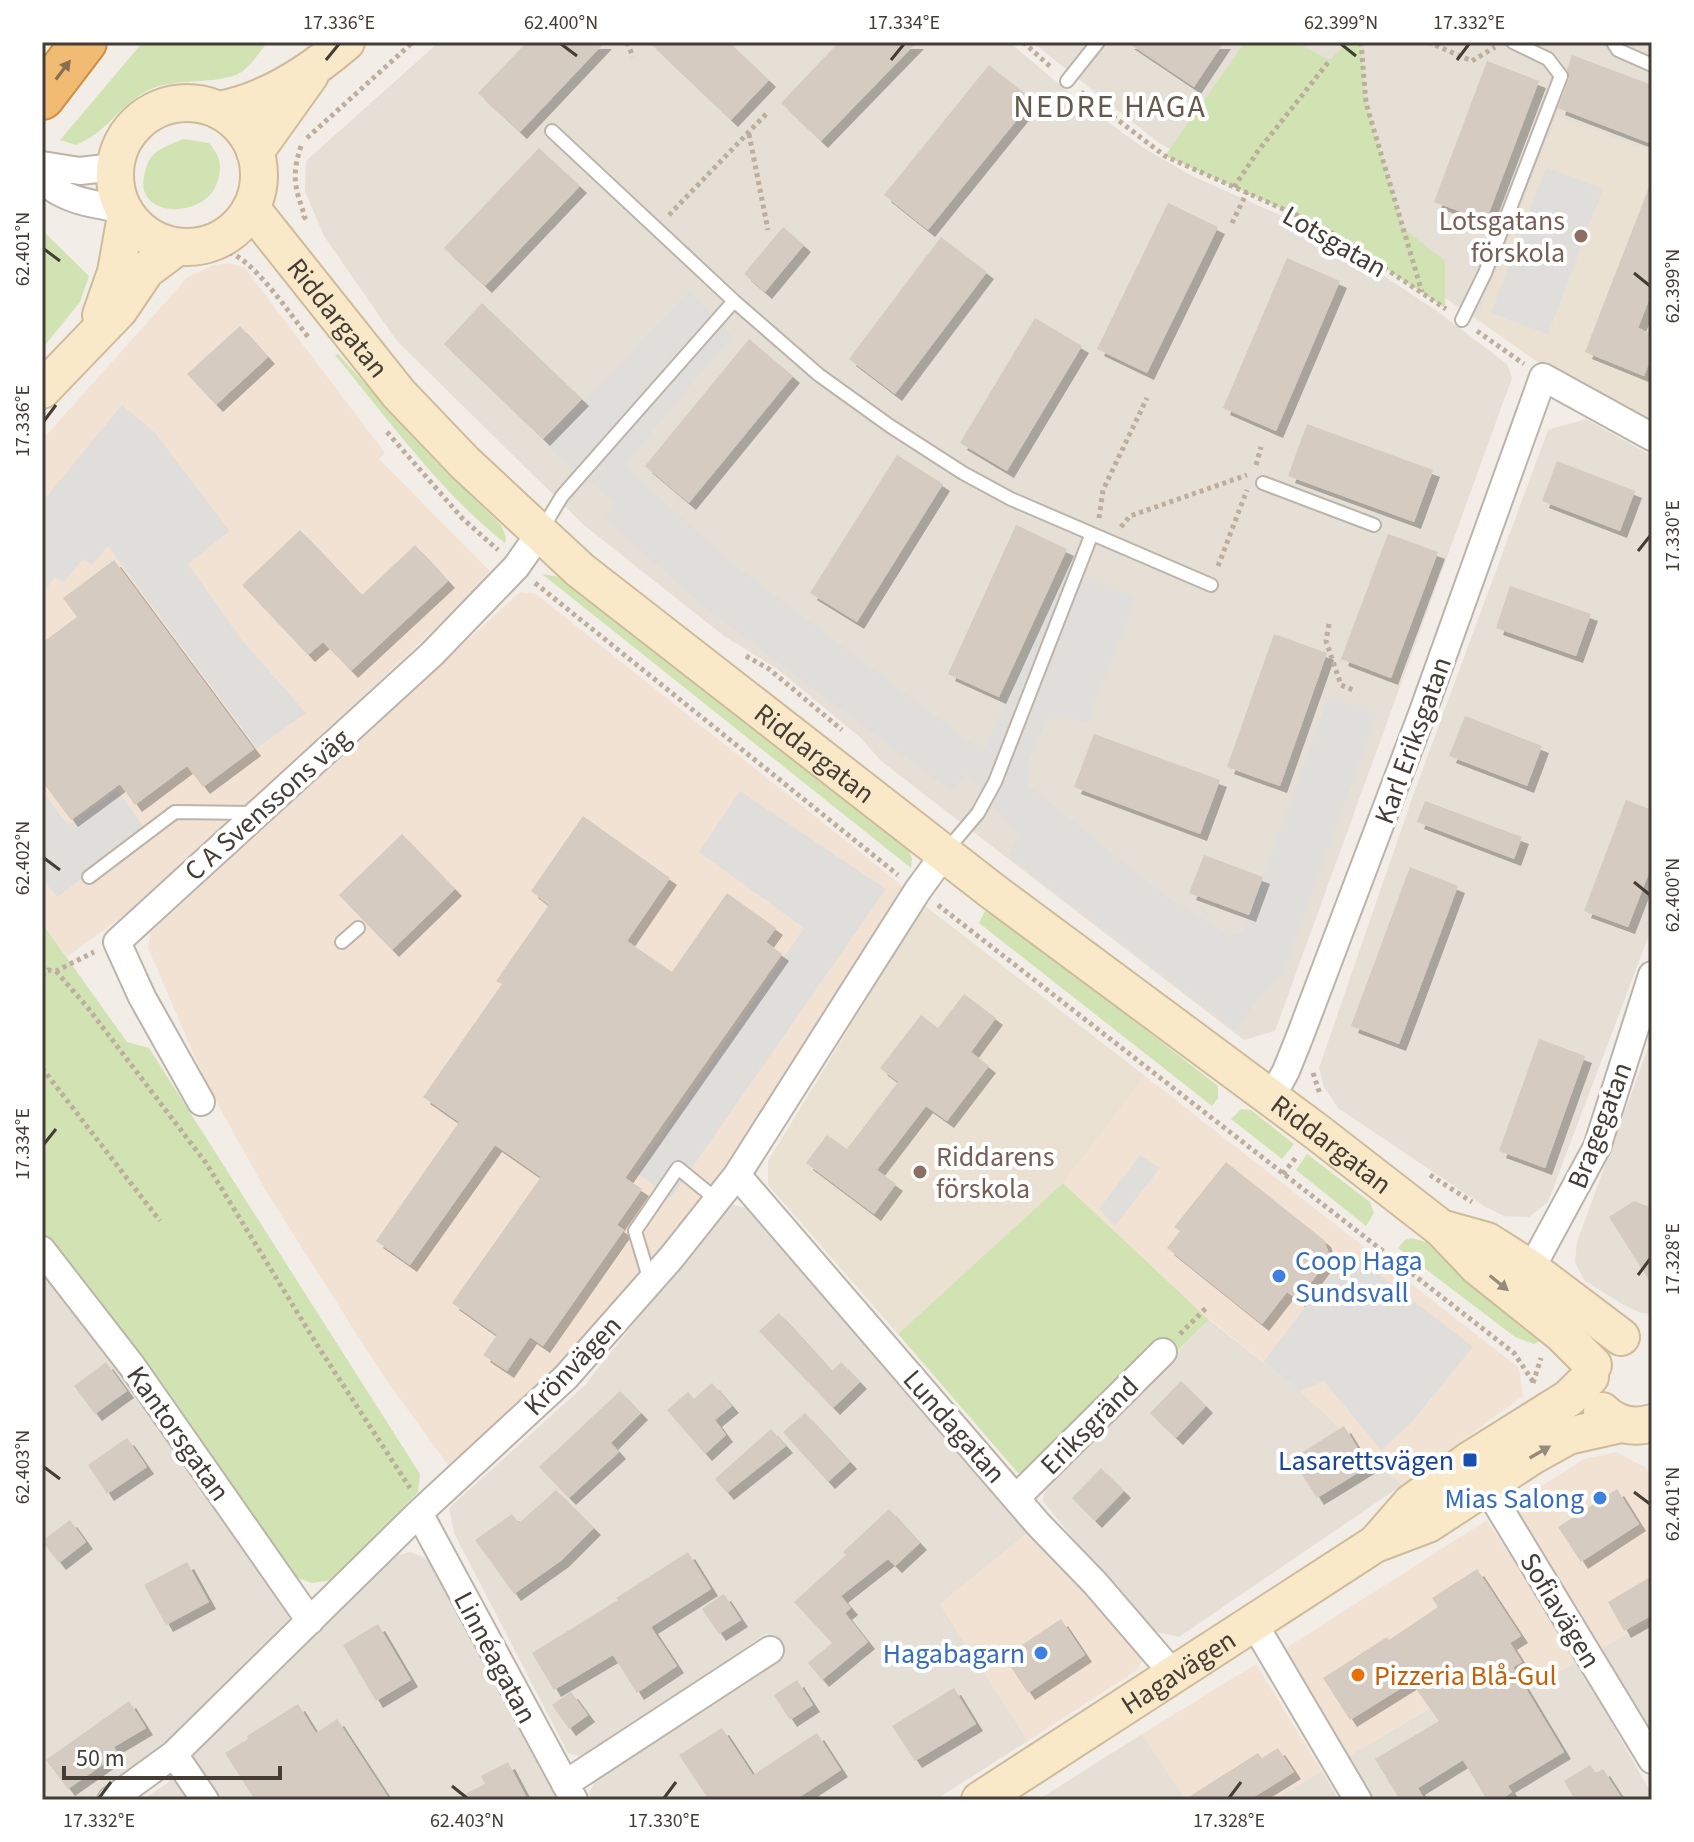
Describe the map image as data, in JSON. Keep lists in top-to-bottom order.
{
  "streets": {
    "street": [
      "Riddargatan",
      "Karl Eriksgatan",
      "C A Svenssons väg",
      "Bragegatan",
      "Krönvägen",
      "Eriksgränd",
      "Lundagatan",
      "Kantorsgatan",
      "Sofiavägen",
      "Linnéagatan",
      "Hagavägen"
    ],
    "path": ["Lotsgatan"]
  },
  "crossings": [
    ["Lotsgatan", "Karl Eriksgatan"],
    ["Riddargatan", "Karl Eriksgatan"],
    ["Riddargatan", "C A Svenssons väg"],
    ["Riddargatan", "Bragegatan"],
    ["Riddargatan", "Krönvägen"],
    ["Riddargatan", "Hagavägen"],
    ["Krönvägen", "Lundagatan"],
    ["Krönvägen", "Kantorsgatan"],
    ["Krönvägen", "Linnéagatan"],
    ["Eriksgränd", "Lundagatan"],
    ["Lundagatan", "Hagavägen"],
    ["Sofiavägen", "Hagavägen"]
  ],
  "districts": ["NEDRE HAGA"],
  "places": {
    "other": [
      "Lotsgatans förskola",
      "Riddarens förskola",
      "Coop Haga Sundsvall",
      "Mias Salong",
      "Hagabagarn",
      "Pizzeria Blå-Gul"
    ],
    "transit": ["Lasarettsvägen"]
  },
  "scale_bar": "50 m",
  "coordinates": [
    "17.336°E",
    "62.400°N",
    "17.334°E",
    "62.399°N",
    "17.332°E",
    "62.401°N",
    "17.330°E",
    "62.402°N",
    "17.328°E",
    "62.403°N"
  ]
}
